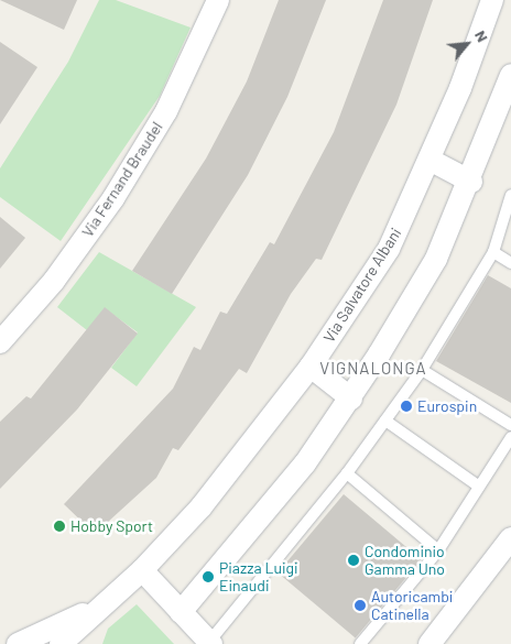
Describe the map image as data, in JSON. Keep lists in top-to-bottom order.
{
  "streets": {
    "street": ["Via Fernand Braudel", "Via Salvatore Albani"]
  },
  "districts": ["VIGNALONGA"],
  "places": [
    "Eurospin",
    "Hobby Sport",
    "Condominio Gamma Uno",
    "Piazza Luigi Einaudi",
    "Autoricambi Catinella"
  ],
  "north": "top right"
}
